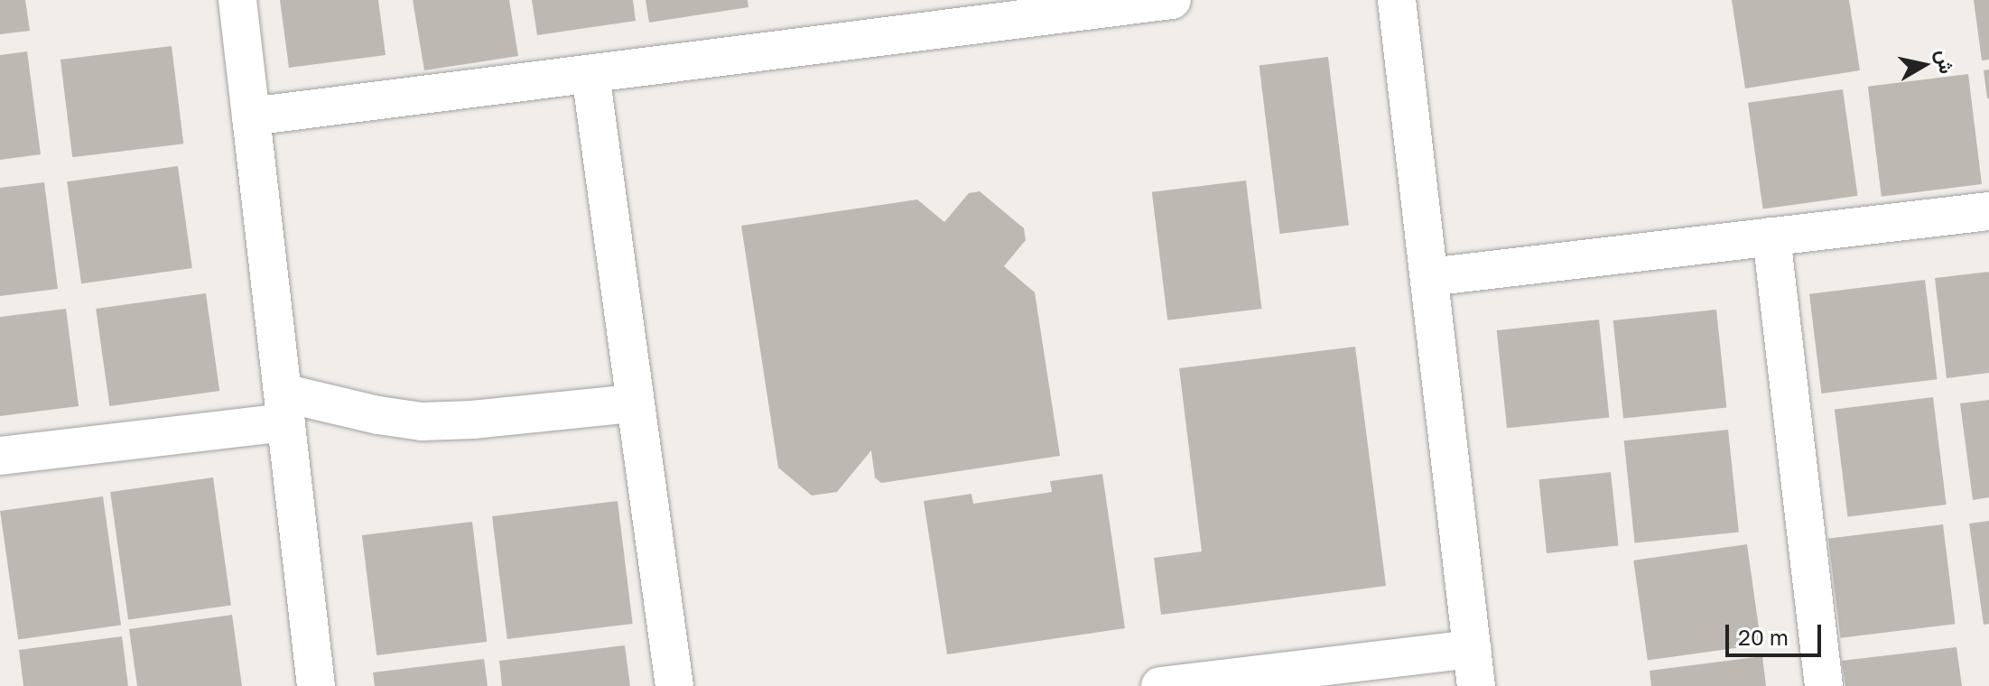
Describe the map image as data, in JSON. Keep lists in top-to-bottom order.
{
  "scale_bar": "20 m",
  "north": "right"
}
